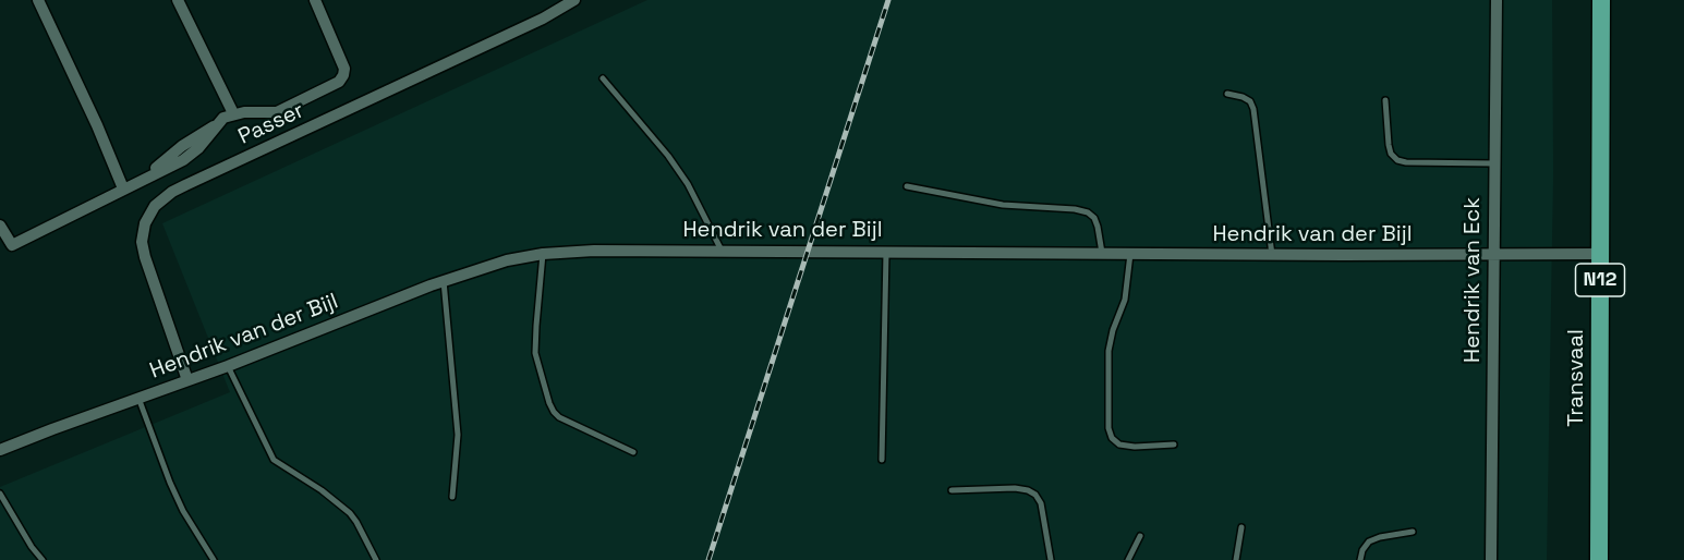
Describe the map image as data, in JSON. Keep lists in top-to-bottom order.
{
  "streets": {
    "highway": ["N12", "Transvaal"],
    "street": ["Passer", "Hendrik van der Bijl", "Hendrik van Eck"]
  },
  "crossings": [
    ["Passer", "Hendrik van der Bijl"],
    ["Hendrik van der Bijl", "Hendrik van Eck"],
    ["Hendrik van der Bijl", "Transvaal"]
  ]
}
